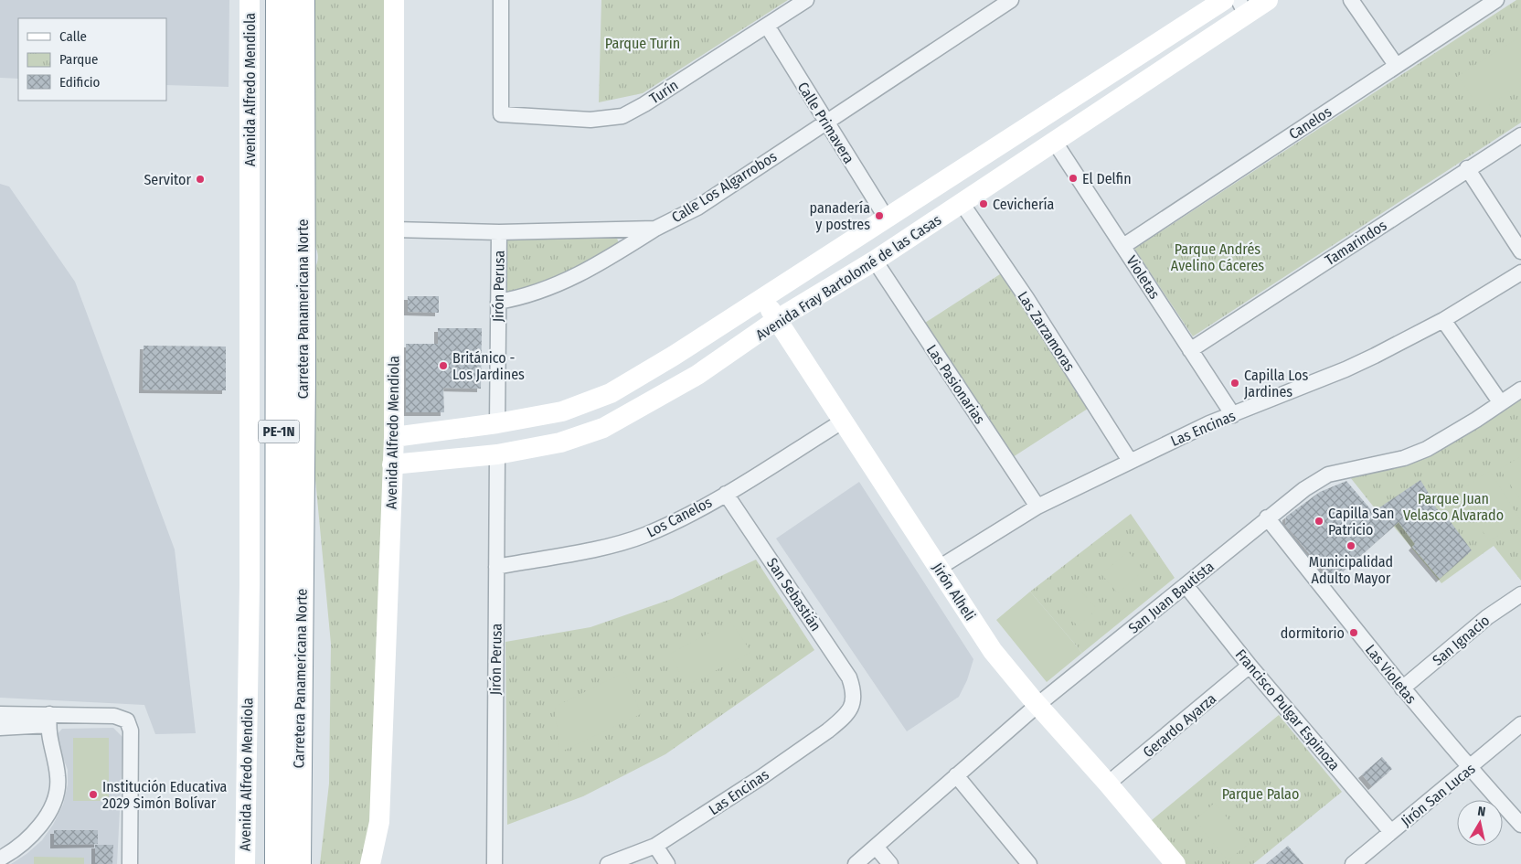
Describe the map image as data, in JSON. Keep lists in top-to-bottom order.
{
  "streets": {
    "highway": ["Carretera Panamericana Norte", "PE-1N"],
    "street": [
      "Avenida Alfredo Mendiola",
      "Turín",
      "Calle Primavera",
      "Canelos",
      "Calle Los Algarrobos",
      "Tamarindos",
      "Avenida Fray Bartolomé de las Casas",
      "Violetas",
      "Jirón Perusa",
      "Las Zarzamoras",
      "Las Pasionarias",
      "Las Encinas",
      "Los Canelos",
      "Jirón Alheli",
      "San Sebastián",
      "San Juan Bautista",
      "San Ignacio",
      "Las Violetas",
      "Francisco Pulgar Espinoza",
      "Gerardo Ayarza",
      "Jirón San Lucas"
    ]
  },
  "crossings": [
    ["Avenida Alfredo Mendiola", "Calle Los Algarrobos"],
    ["Avenida Alfredo Mendiola", "Avenida Fray Bartolomé de las Casas"],
    ["Turín", "Calle Primavera"],
    ["Calle Primavera", "Calle Los Algarrobos"],
    ["Calle Primavera", "Avenida Fray Bartolomé de las Casas"],
    ["Canelos", "Violetas"],
    ["Calle Los Algarrobos", "Jirón Perusa"],
    ["Tamarindos", "Violetas"],
    ["Avenida Fray Bartolomé de las Casas", "Violetas"],
    ["Avenida Fray Bartolomé de las Casas", "Jirón Perusa"],
    ["Avenida Fray Bartolomé de las Casas", "Las Zarzamoras"],
    ["Avenida Fray Bartolomé de las Casas", "Las Pasionarias"],
    ["Avenida Fray Bartolomé de las Casas", "Jirón Alheli"],
    ["Violetas", "Las Encinas"],
    ["Jirón Perusa", "Los Canelos"],
    ["Las Zarzamoras", "Las Encinas"],
    ["Las Pasionarias", "Las Encinas"],
    ["Las Encinas", "Jirón Alheli"],
    ["Las Encinas", "San Sebastián"],
    ["Los Canelos", "Jirón Alheli"],
    ["Los Canelos", "San Sebastián"],
    ["Jirón Alheli", "San Juan Bautista"],
    ["Jirón Alheli", "Gerardo Ayarza"],
    ["San Juan Bautista", "Las Violetas"],
    ["San Juan Bautista", "Francisco Pulgar Espinoza"],
    ["San Ignacio", "Las Violetas"],
    ["Las Violetas", "Jirón San Lucas"],
    ["Francisco Pulgar Espinoza", "Gerardo Ayarza"],
    ["Francisco Pulgar Espinoza", "Jirón San Lucas"]
  ],
  "parks": [
    "Parque Turin",
    "Parque Andrés Avelino Cáceres",
    "Parque Juan Velasco Alvarado",
    "Parque Palao"
  ],
  "places": [
    "El Delfin",
    "Servitor",
    "Cevichería",
    "panadería y postres",
    "Británico - Los Jardines",
    "Capilla Los Jardines",
    "Capilla San Patricio",
    "Municipalidad Adulto Mayor",
    "dormitorio",
    "Institución Educativa 2029 Simón Bolívar"
  ],
  "legend": ["Calle", "Parque", "Edificio"],
  "north": "top"
}
